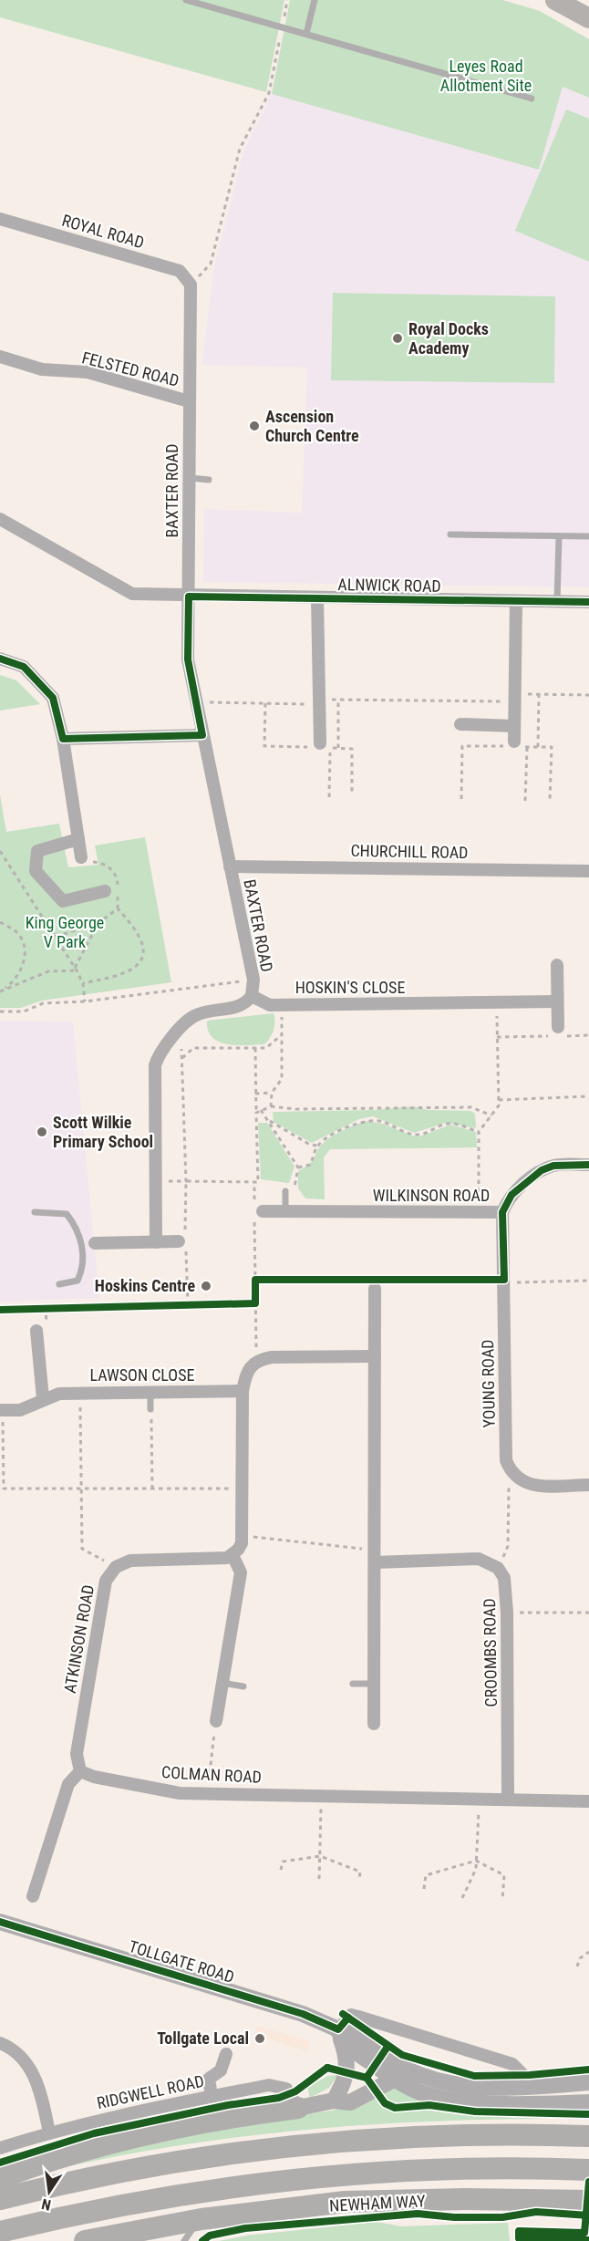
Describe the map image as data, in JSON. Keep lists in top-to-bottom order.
{
  "streets": {
    "highway": ["NEWHAM WAY"],
    "street": [
      "ROYAL ROAD",
      "FELSTED ROAD",
      "BAXTER ROAD",
      "ALNWICK ROAD",
      "CHURCHILL ROAD",
      "HOSKIN'S CLOSE",
      "WILKINSON ROAD",
      "LAWSON CLOSE",
      "YOUNG ROAD",
      "ATKINSON ROAD",
      "CROOMBS ROAD",
      "COLMAN ROAD",
      "TOLLGATE ROAD",
      "RIDGWELL ROAD"
    ]
  },
  "crossings": [
    ["ROYAL ROAD", "BAXTER ROAD"],
    ["FELSTED ROAD", "BAXTER ROAD"],
    ["BAXTER ROAD", "ALNWICK ROAD"],
    ["BAXTER ROAD", "CHURCHILL ROAD"],
    ["BAXTER ROAD", "HOSKIN'S CLOSE"],
    ["WILKINSON ROAD", "YOUNG ROAD"],
    ["ATKINSON ROAD", "COLMAN ROAD"],
    ["CROOMBS ROAD", "COLMAN ROAD"]
  ],
  "parks": ["Leyes Road Allotment Site", "King George V Park"],
  "places": [
    "Royal Docks Academy",
    "Ascension Church Centre",
    "Scott Wilkie Primary School",
    "Hoskins Centre",
    "Tollgate Local"
  ],
  "north": "bottom"
}
